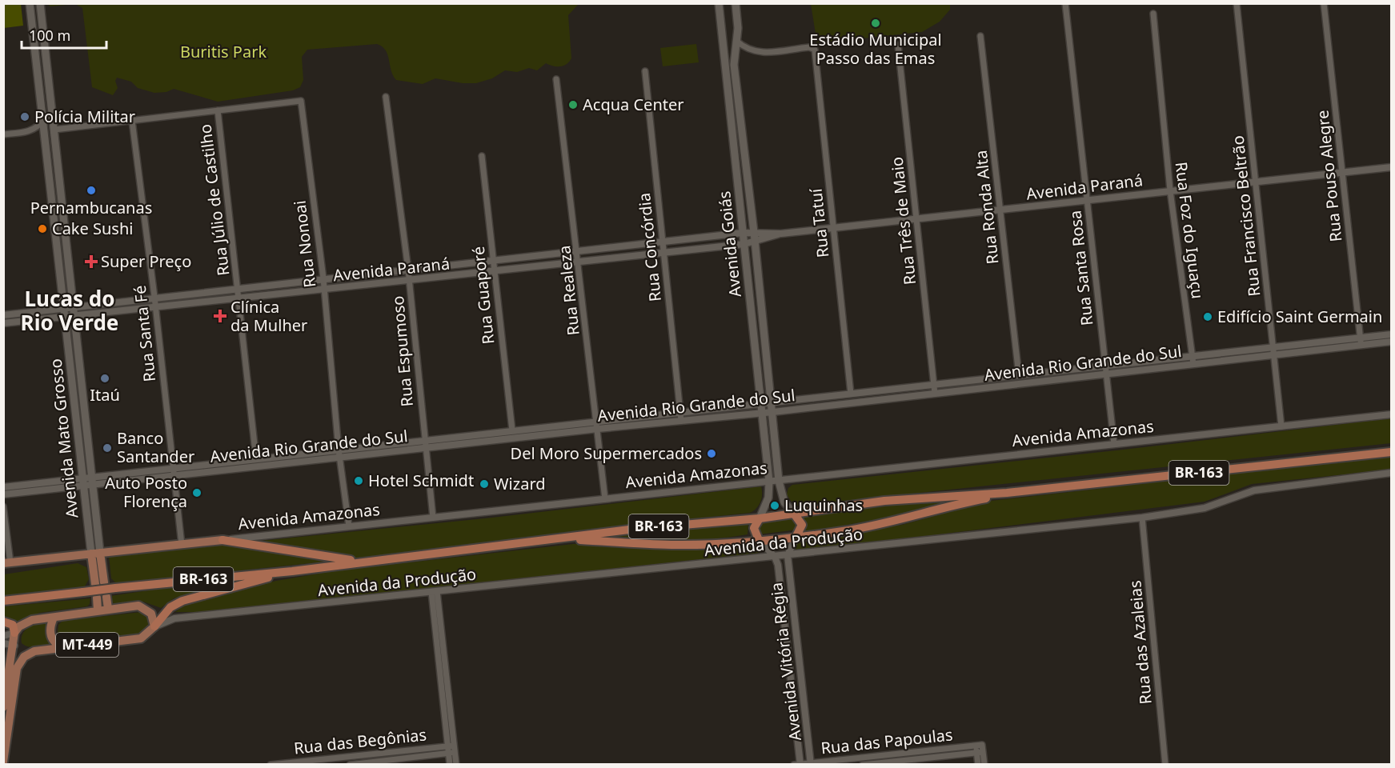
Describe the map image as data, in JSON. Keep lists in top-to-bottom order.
{
  "streets": {
    "highway": ["BR-163"],
    "main road": [
      "Avenida Goiás",
      "Avenida Amazonas",
      "Avenida Mato Grosso",
      "MT-449"
    ],
    "street": [
      "Rua Pouso Alegre",
      "Avenida Paraná",
      "Rua Júlio de Castilho",
      "Rua Ronda Alta",
      "Rua Francisco Beltrão",
      "Rua Três de Maio",
      "Rua Tatuí",
      "Rua Foz do Iguaçu",
      "Rua Nonoai",
      "Rua Concórdia",
      "Rua Santa Rosa",
      "Rua Realeza",
      "Rua Guaporé",
      "Rua Santa Fé",
      "Rua Espumoso",
      "Avenida Rio Grande do Sul",
      "Avenida da Produção",
      "Rua das Azaleias",
      "Avenida Vitória Régia",
      "Rua das Begônias",
      "Rua das Papoulas"
    ]
  },
  "crossings": [
    ["Rua Pouso Alegre", "Avenida Paraná"],
    ["Rua Pouso Alegre", "Avenida Rio Grande do Sul"],
    ["Avenida Paraná", "Rua Júlio de Castilho"],
    ["Avenida Paraná", "Rua Ronda Alta"],
    ["Avenida Paraná", "Rua Francisco Beltrão"],
    ["Avenida Paraná", "Rua Três de Maio"],
    ["Avenida Paraná", "Rua Tatuí"],
    ["Avenida Paraná", "Rua Foz do Iguaçu"],
    ["Avenida Paraná", "Rua Nonoai"],
    ["Avenida Paraná", "Avenida Goiás"],
    ["Avenida Paraná", "Rua Concórdia"],
    ["Avenida Paraná", "Rua Santa Rosa"],
    ["Avenida Paraná", "Rua Realeza"],
    ["Avenida Paraná", "Rua Guaporé"],
    ["Avenida Paraná", "Rua Santa Fé"],
    ["Avenida Paraná", "Rua Espumoso"],
    ["Avenida Paraná", "Avenida Mato Grosso"],
    ["Rua Júlio de Castilho", "Rua Nonoai"],
    ["Rua Júlio de Castilho", "Avenida Rio Grande do Sul"],
    ["Rua Ronda Alta", "Avenida Rio Grande do Sul"],
    ["Rua Francisco Beltrão", "Avenida Rio Grande do Sul"],
    ["Rua Francisco Beltrão", "Avenida Amazonas"],
    ["Rua Três de Maio", "Avenida Rio Grande do Sul"],
    ["Rua Tatuí", "Avenida Goiás"],
    ["Rua Tatuí", "Avenida Rio Grande do Sul"],
    ["Rua Foz do Iguaçu", "Avenida Rio Grande do Sul"],
    ["Rua Nonoai", "Avenida Rio Grande do Sul"],
    ["Rua Nonoai", "Avenida Amazonas"],
    ["Avenida Goiás", "Avenida Rio Grande do Sul"],
    ["Avenida Goiás", "Avenida Amazonas"],
    ["Avenida Goiás", "BR-163"],
    ["Rua Concórdia", "Avenida Rio Grande do Sul"],
    ["Rua Santa Rosa", "Avenida Rio Grande do Sul"],
    ["Rua Santa Rosa", "Avenida Amazonas"],
    ["Rua Realeza", "Avenida Rio Grande do Sul"],
    ["Rua Realeza", "Avenida Amazonas"],
    ["Rua Guaporé", "Avenida Rio Grande do Sul"],
    ["Rua Santa Fé", "Avenida Rio Grande do Sul"],
    ["Rua Santa Fé", "Avenida Amazonas"],
    ["Rua Espumoso", "Avenida Rio Grande do Sul"],
    ["Rua Espumoso", "Avenida Amazonas"],
    ["Avenida Rio Grande do Sul", "Avenida Mato Grosso"],
    ["Avenida Amazonas", "Avenida Mato Grosso"],
    ["Avenida da Produção", "Rua das Azaleias"],
    ["Avenida da Produção", "MT-449"],
    ["Avenida da Produção", "Avenida Vitória Régia"],
    ["Avenida Vitória Régia", "Rua das Papoulas"]
  ],
  "districts": ["Lucas do Rio Verde"],
  "parks": ["Buritis Park"],
  "places": {
    "other": [
      "Estádio Municipal Passo das Emas",
      "Acqua Center",
      "Polícia Militar",
      "Pernambucanas",
      "Cake Sushi",
      "Edifício Saint Germain",
      "Itaú",
      "Banco Santander",
      "Del Moro Supermercados",
      "Hotel Schmidt",
      "Wizard",
      "Auto Posto Florença",
      "Luquinhas"
    ],
    "health": ["Super Preço", "Clínica da Mulher"]
  },
  "scale_bar": "100 m"
}
